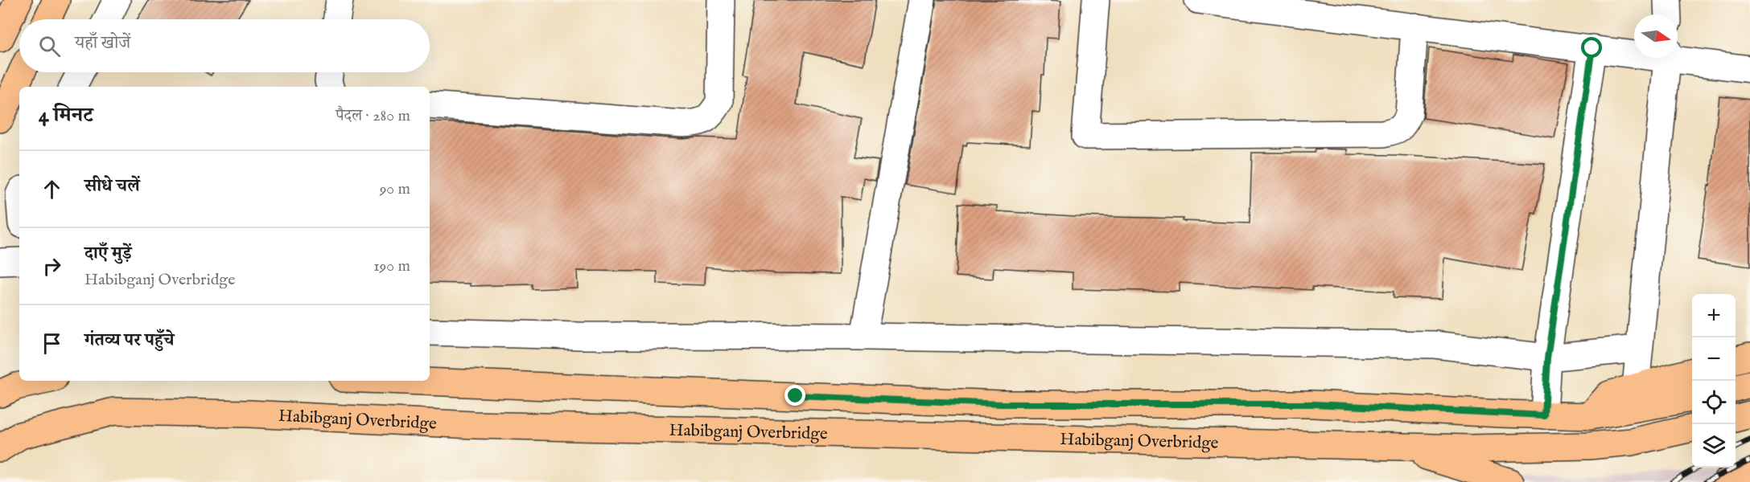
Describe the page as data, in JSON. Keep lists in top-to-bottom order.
{
  "streets": {
    "main road": ["Habibganj Overbridge"]
  },
  "north": "right",
  "page": {
    "search": "यहाँ खोजें",
    "heading": ["4 मिनट", "पैदल · 280 m"],
    "list": [
      ["सीधे चलें", "90 m"],
      ["दाएँ मुड़ें", "Habibganj Overbridge", "190 m"],
      "गंतव्य पर पहुँचे"
    ],
    "map_buttons": ["+", "−"]
  }
}
